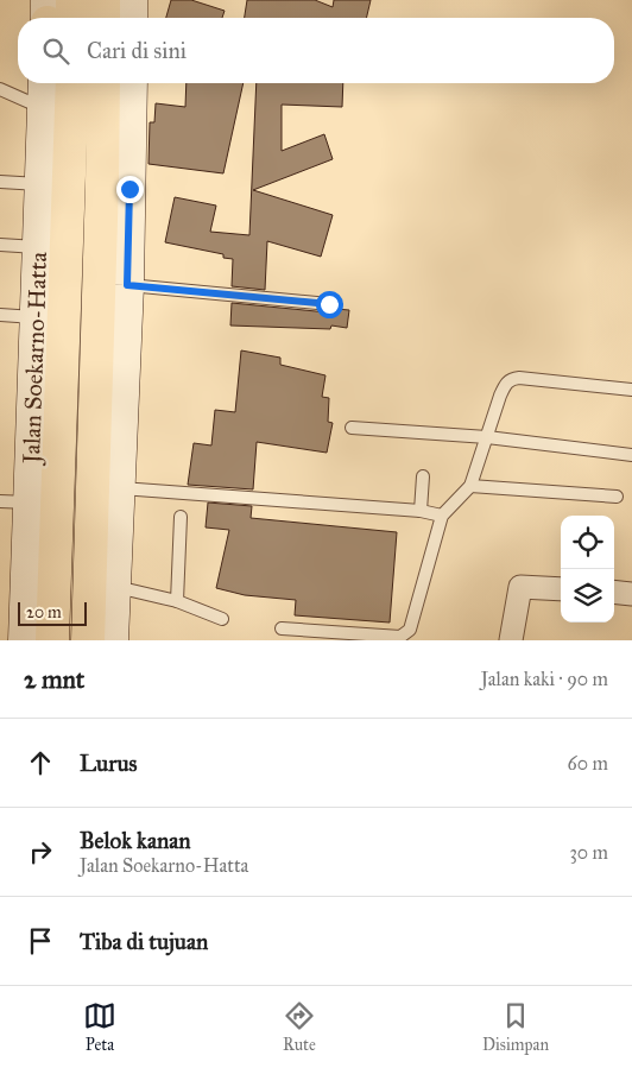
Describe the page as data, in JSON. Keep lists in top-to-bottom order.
{
  "streets": {
    "highway": ["Jalan Soekarno-Hatta"]
  },
  "scale_bar": "20 m",
  "page": {
    "search": "Cari di sini",
    "scale": "20 m",
    "heading": ["2 mnt", "Jalan kaki · 90 m"],
    "list": [
      ["Lurus", "60 m"],
      ["Belok kanan", "Jalan Soekarno-Hatta", "30 m"],
      "Tiba di tujuan"
    ],
    "nav": ["Peta", "Rute", "Disimpan"]
  }
}
